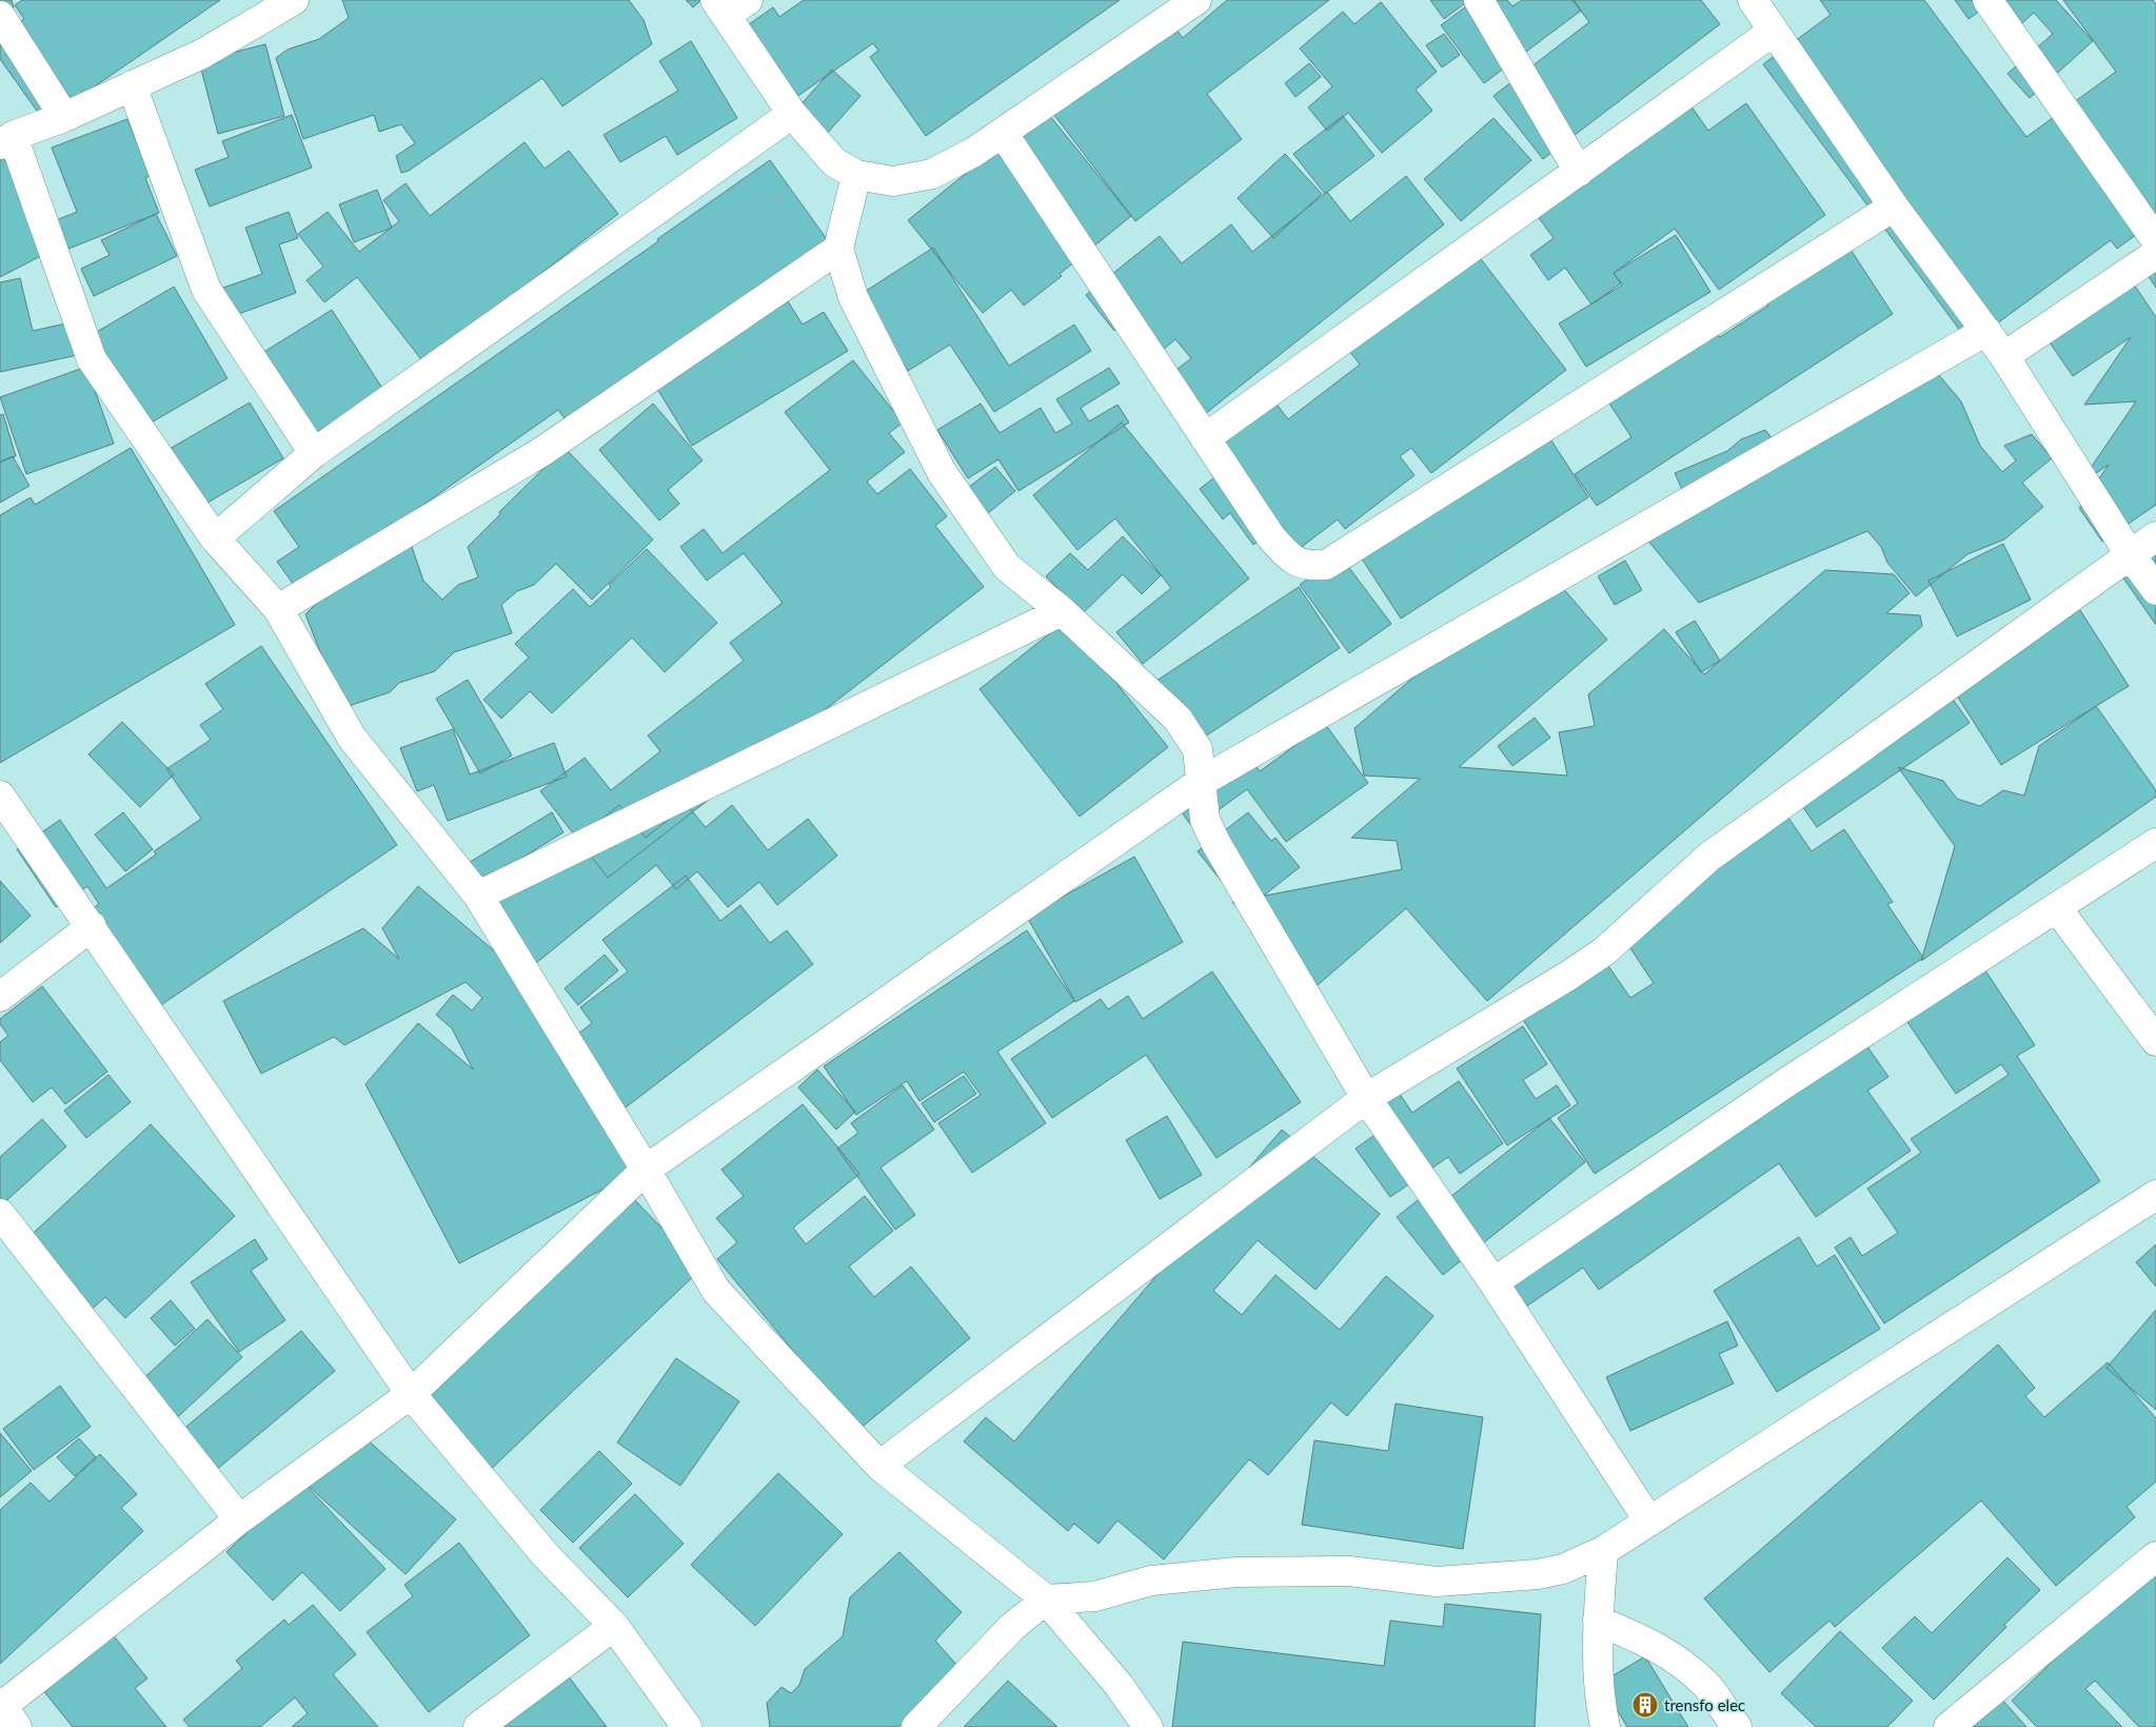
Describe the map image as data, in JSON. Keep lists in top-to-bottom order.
{
  "places": {
    "building": ["trensfo elec"]
  }
}
